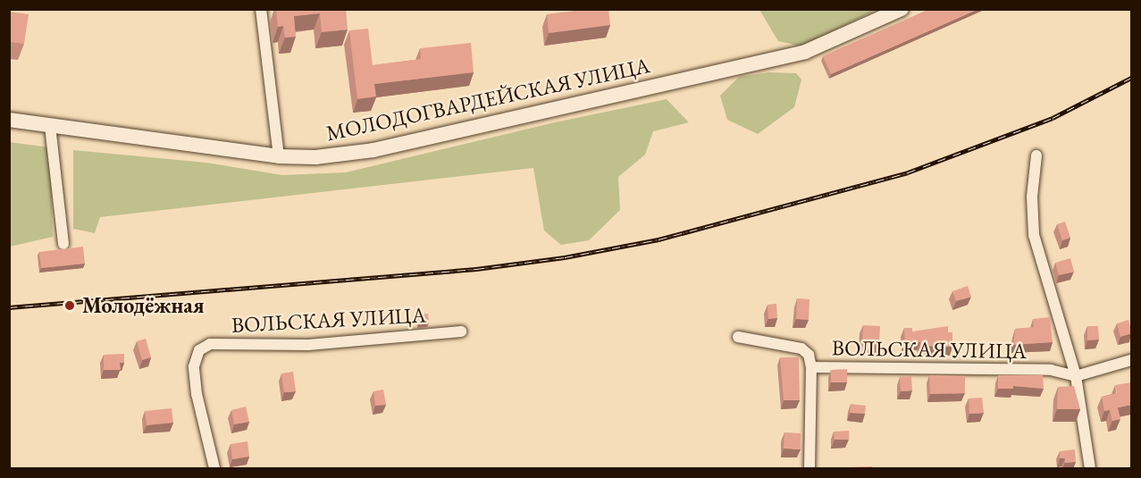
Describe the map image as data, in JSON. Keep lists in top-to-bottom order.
{
  "streets": {
    "street": ["МОЛОДОГВАРДЕЙСКАЯ УЛИЦА", "ВОЛЬСКАЯ УЛИЦА"]
  },
  "places": ["Молодёжная"]
}
